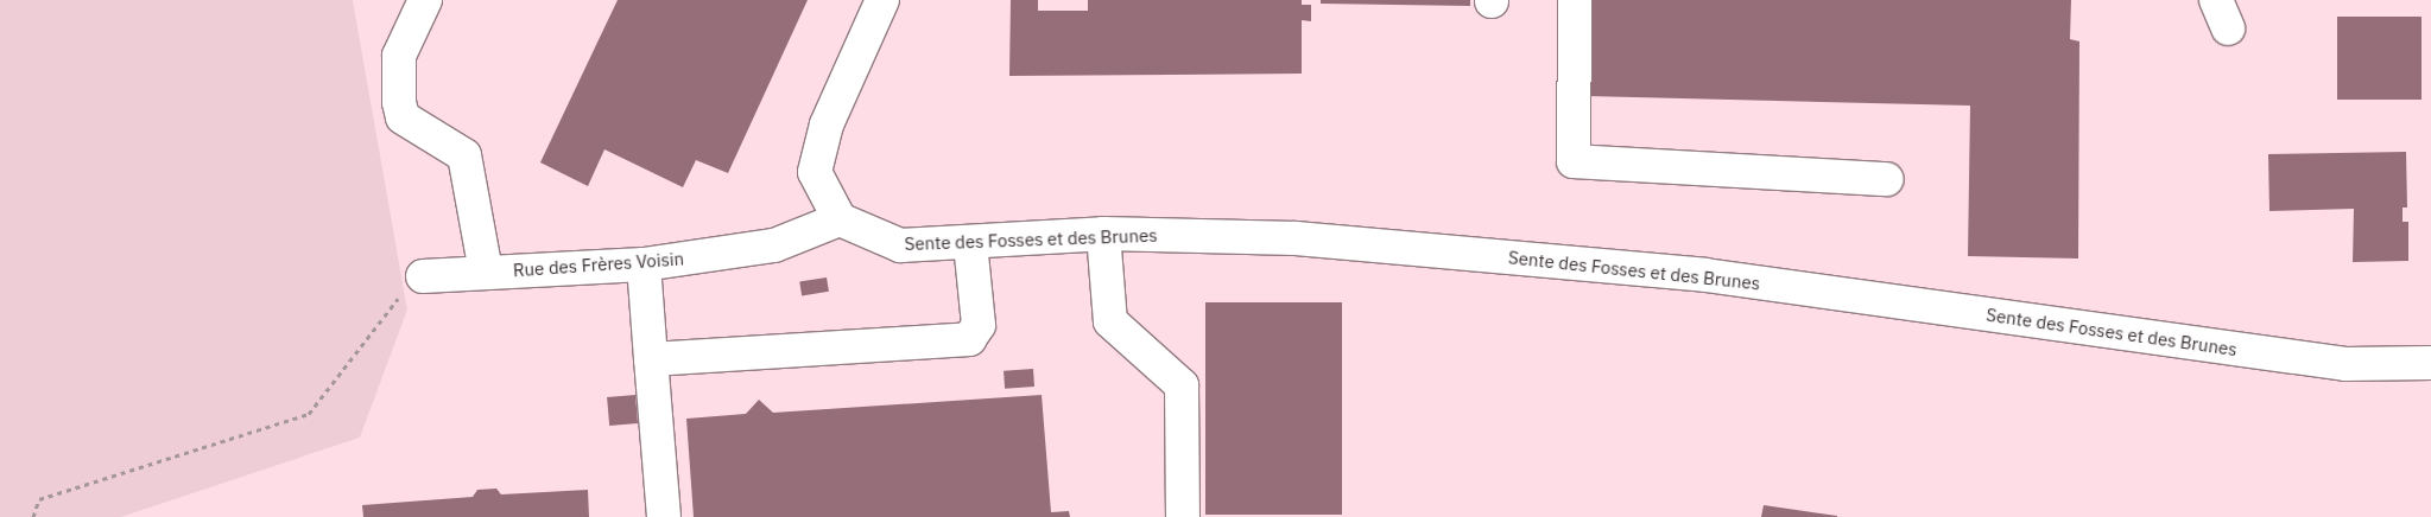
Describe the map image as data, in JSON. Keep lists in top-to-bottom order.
{
  "streets": {
    "street": ["Sente des Fosses et des Brunes", "Rue des Frères Voisin"]
  },
  "crossings": [
    ["Sente des Fosses et des Brunes", "Rue des Frères Voisin"]
  ]
}
